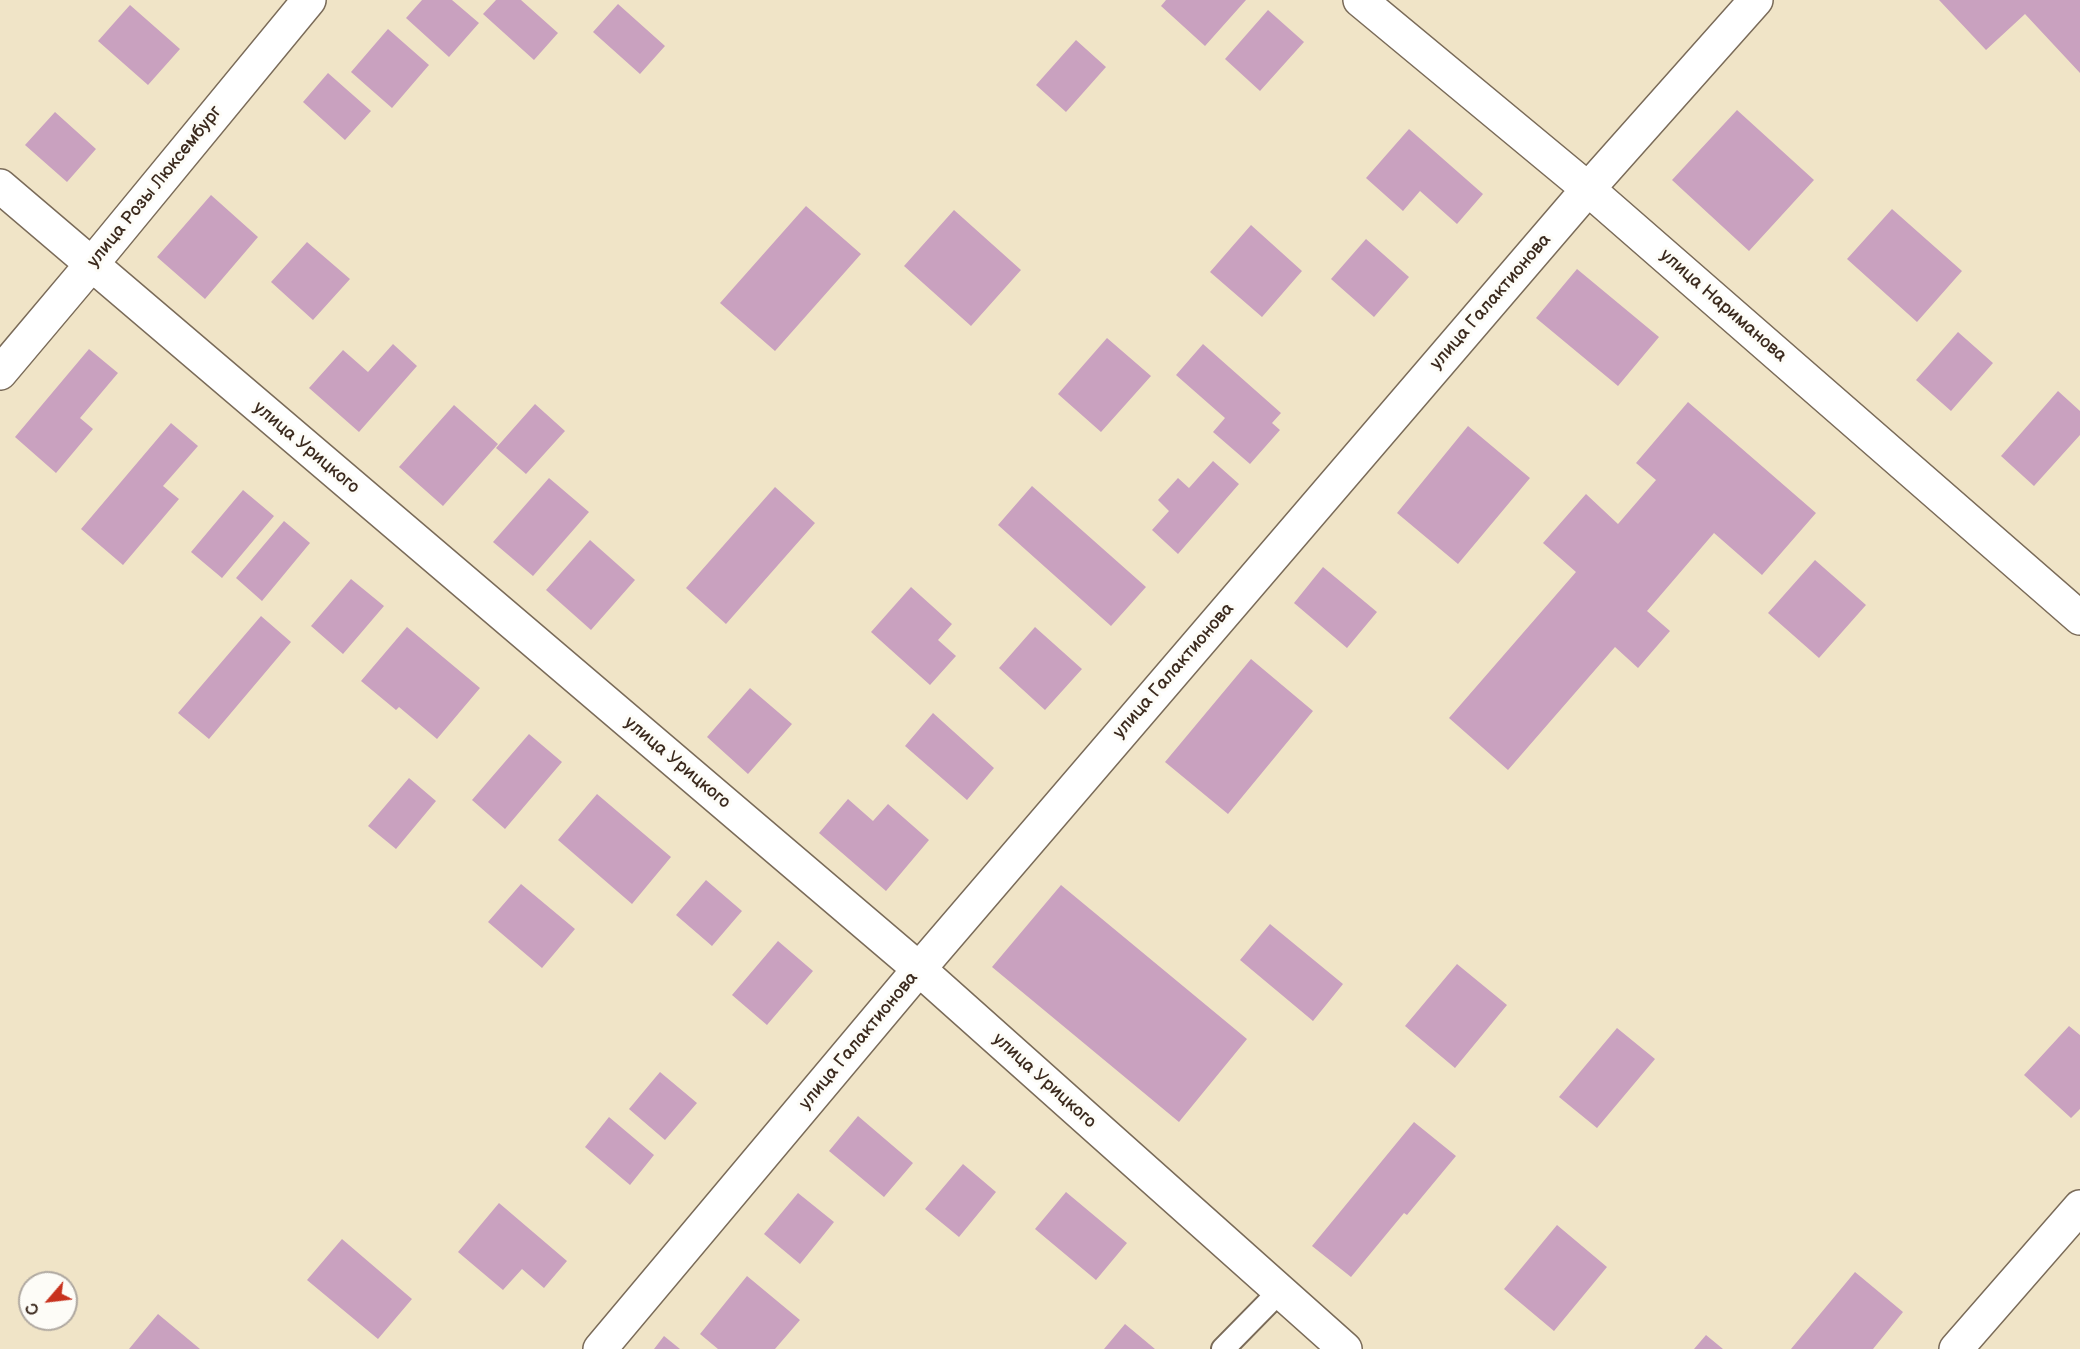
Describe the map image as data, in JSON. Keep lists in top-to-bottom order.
{
  "streets": {
    "street": [
      "улица Розы Люксембург",
      "улица Галактионова",
      "улица Нариманова",
      "улица Урицкого"
    ]
  },
  "crossings": [
    ["улица Розы Люксембург", "улица Урицкого"],
    ["улица Галактионова", "улица Нариманова"],
    ["улица Галактионова", "улица Урицкого"]
  ],
  "north": "bottom left"
}
